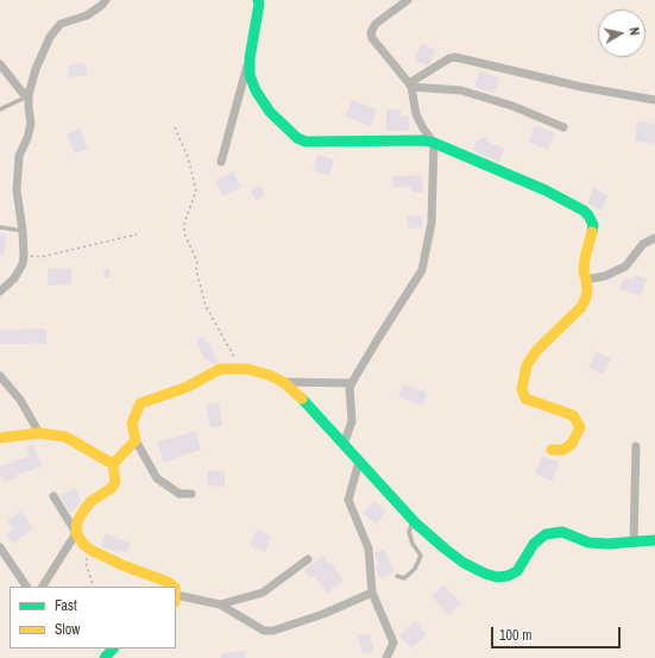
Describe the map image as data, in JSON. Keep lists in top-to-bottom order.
{
  "legend": ["Fast", "Slow"],
  "scale_bar": "100 m",
  "north": "right"
}
